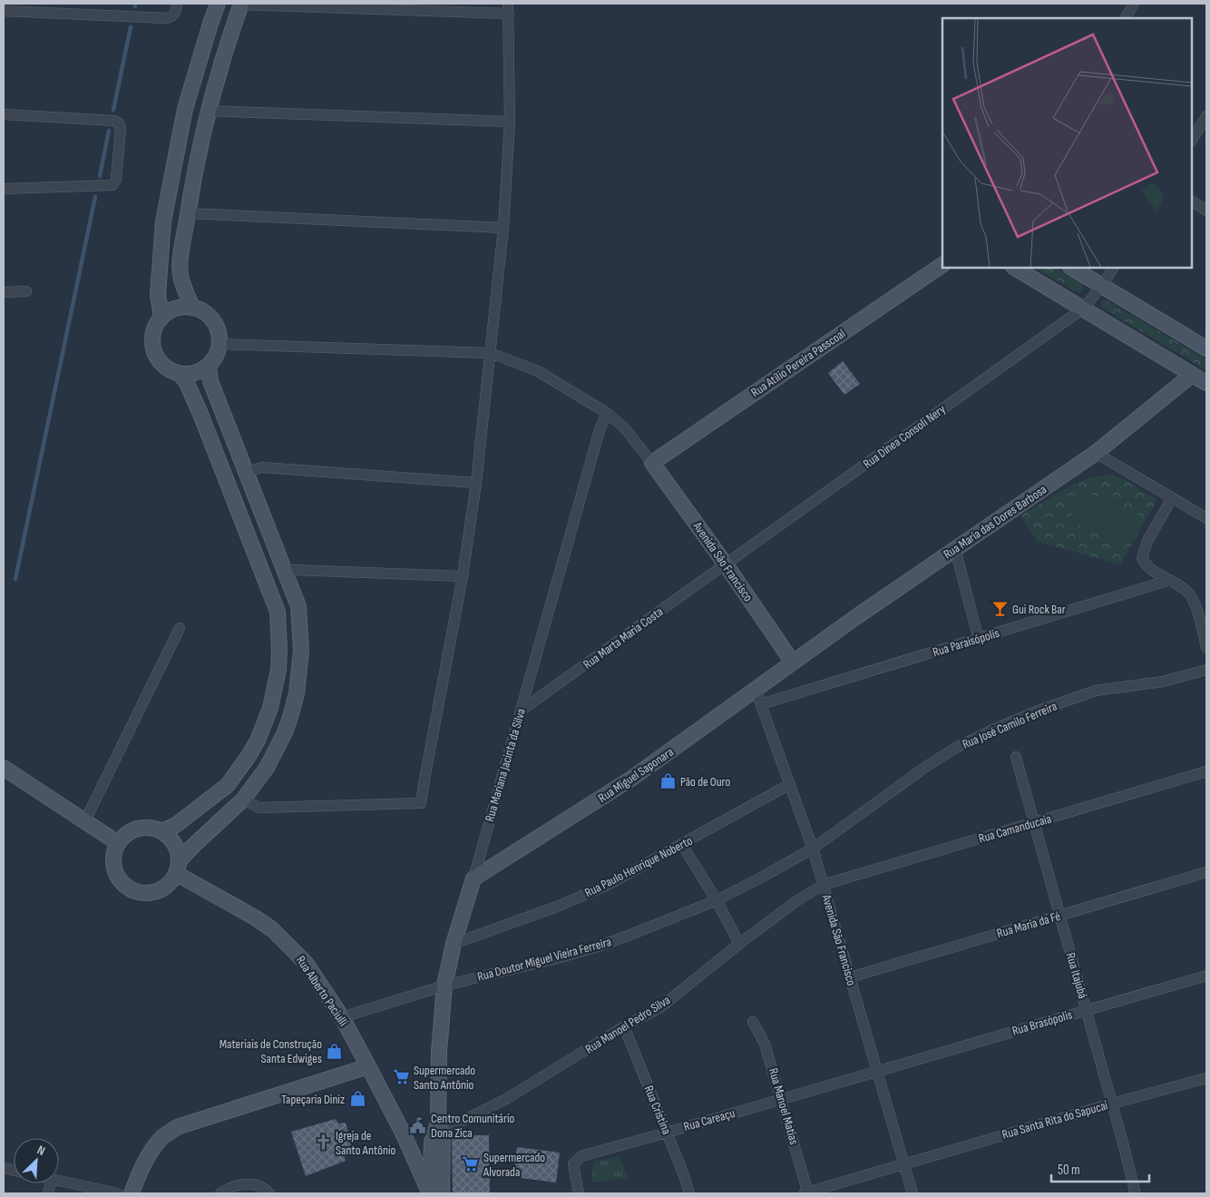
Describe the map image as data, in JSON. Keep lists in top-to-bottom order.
{
  "streets": {
    "main road": [
      "Rua Atílio Pereira Passcoal",
      "Rua Maria das Dores Barbosa",
      "Avenida São Francisco",
      "Rua Mariana Jacinta da Silva",
      "Rua Miguel Saponara",
      "Rua Alberto Paciulli"
    ],
    "street": [
      "Rua Dinea Consoli Nery",
      "Rua Marta Maria Costa",
      "Rua Paraisópolis",
      "Rua José Camilo Ferreira",
      "Rua Camanducaia",
      "Rua Paulo Henrique Noberto",
      "Rua Maria da Fé",
      "Rua Doutor Miguel Vieira Ferreira",
      "Rua Itajubá",
      "Rua Brasópolis",
      "Rua Manoel Pedro Silva",
      "Rua Manoel Matias",
      "Rua Cristina",
      "Rua Careaçu",
      "Rua Santa Rita do Sapucaí"
    ]
  },
  "crossings": [
    ["Rua Atílio Pereira Passcoal", "Avenida São Francisco"],
    ["Rua Dinea Consoli Nery", "Avenida São Francisco"],
    ["Rua Dinea Consoli Nery", "Rua Marta Maria Costa"],
    ["Rua Maria das Dores Barbosa", "Avenida São Francisco"],
    ["Rua Maria das Dores Barbosa", "Rua Miguel Saponara"],
    ["Avenida São Francisco", "Rua Marta Maria Costa"],
    ["Avenida São Francisco", "Rua Paraisópolis"],
    ["Avenida São Francisco", "Rua José Camilo Ferreira"],
    ["Avenida São Francisco", "Rua Miguel Saponara"],
    ["Avenida São Francisco", "Rua Camanducaia"],
    ["Avenida São Francisco", "Rua Paulo Henrique Noberto"],
    ["Avenida São Francisco", "Rua Maria da Fé"],
    ["Avenida São Francisco", "Rua Doutor Miguel Vieira Ferreira"],
    ["Avenida São Francisco", "Rua Brasópolis"],
    ["Avenida São Francisco", "Rua Manoel Pedro Silva"],
    ["Avenida São Francisco", "Rua Careaçu"],
    ["Avenida São Francisco", "Rua Santa Rita do Sapucaí"],
    ["Rua Marta Maria Costa", "Rua Mariana Jacinta da Silva"],
    ["Rua José Camilo Ferreira", "Rua Doutor Miguel Vieira Ferreira"],
    ["Rua Mariana Jacinta da Silva", "Rua Miguel Saponara"],
    ["Rua Mariana Jacinta da Silva", "Rua Paulo Henrique Noberto"],
    ["Rua Mariana Jacinta da Silva", "Rua Doutor Miguel Vieira Ferreira"],
    ["Rua Mariana Jacinta da Silva", "Rua Alberto Paciulli"],
    ["Rua Mariana Jacinta da Silva", "Rua Manoel Pedro Silva"],
    ["Rua Camanducaia", "Rua Itajubá"],
    ["Rua Camanducaia", "Rua Manoel Pedro Silva"],
    ["Rua Maria da Fé", "Rua Itajubá"],
    ["Rua Doutor Miguel Vieira Ferreira", "Rua Alberto Paciulli"],
    ["Rua Itajubá", "Rua Brasópolis"],
    ["Rua Itajubá", "Rua Santa Rita do Sapucaí"],
    ["Rua Brasópolis", "Rua Careaçu"],
    ["Rua Manoel Pedro Silva", "Rua Cristina"],
    ["Rua Manoel Matias", "Rua Careaçu"],
    ["Rua Manoel Matias", "Rua Santa Rita do Sapucaí"],
    ["Rua Cristina", "Rua Careaçu"]
  ],
  "places": {
    "bar": ["Gui Rock Bar"],
    "shop": ["Pão de Ouro", "Materiais de Construção Santa Edwiges", "Tapeçaria Diniz"],
    "supermarket": ["Supermercado Santo Antônio", "Supermercado Alvorada"],
    "public building": ["Centro Comunitário Dona Zica"],
    "church": ["Igreja de Santo Antônio"]
  },
  "scale_bar": "50 m",
  "north": "top right"
}
